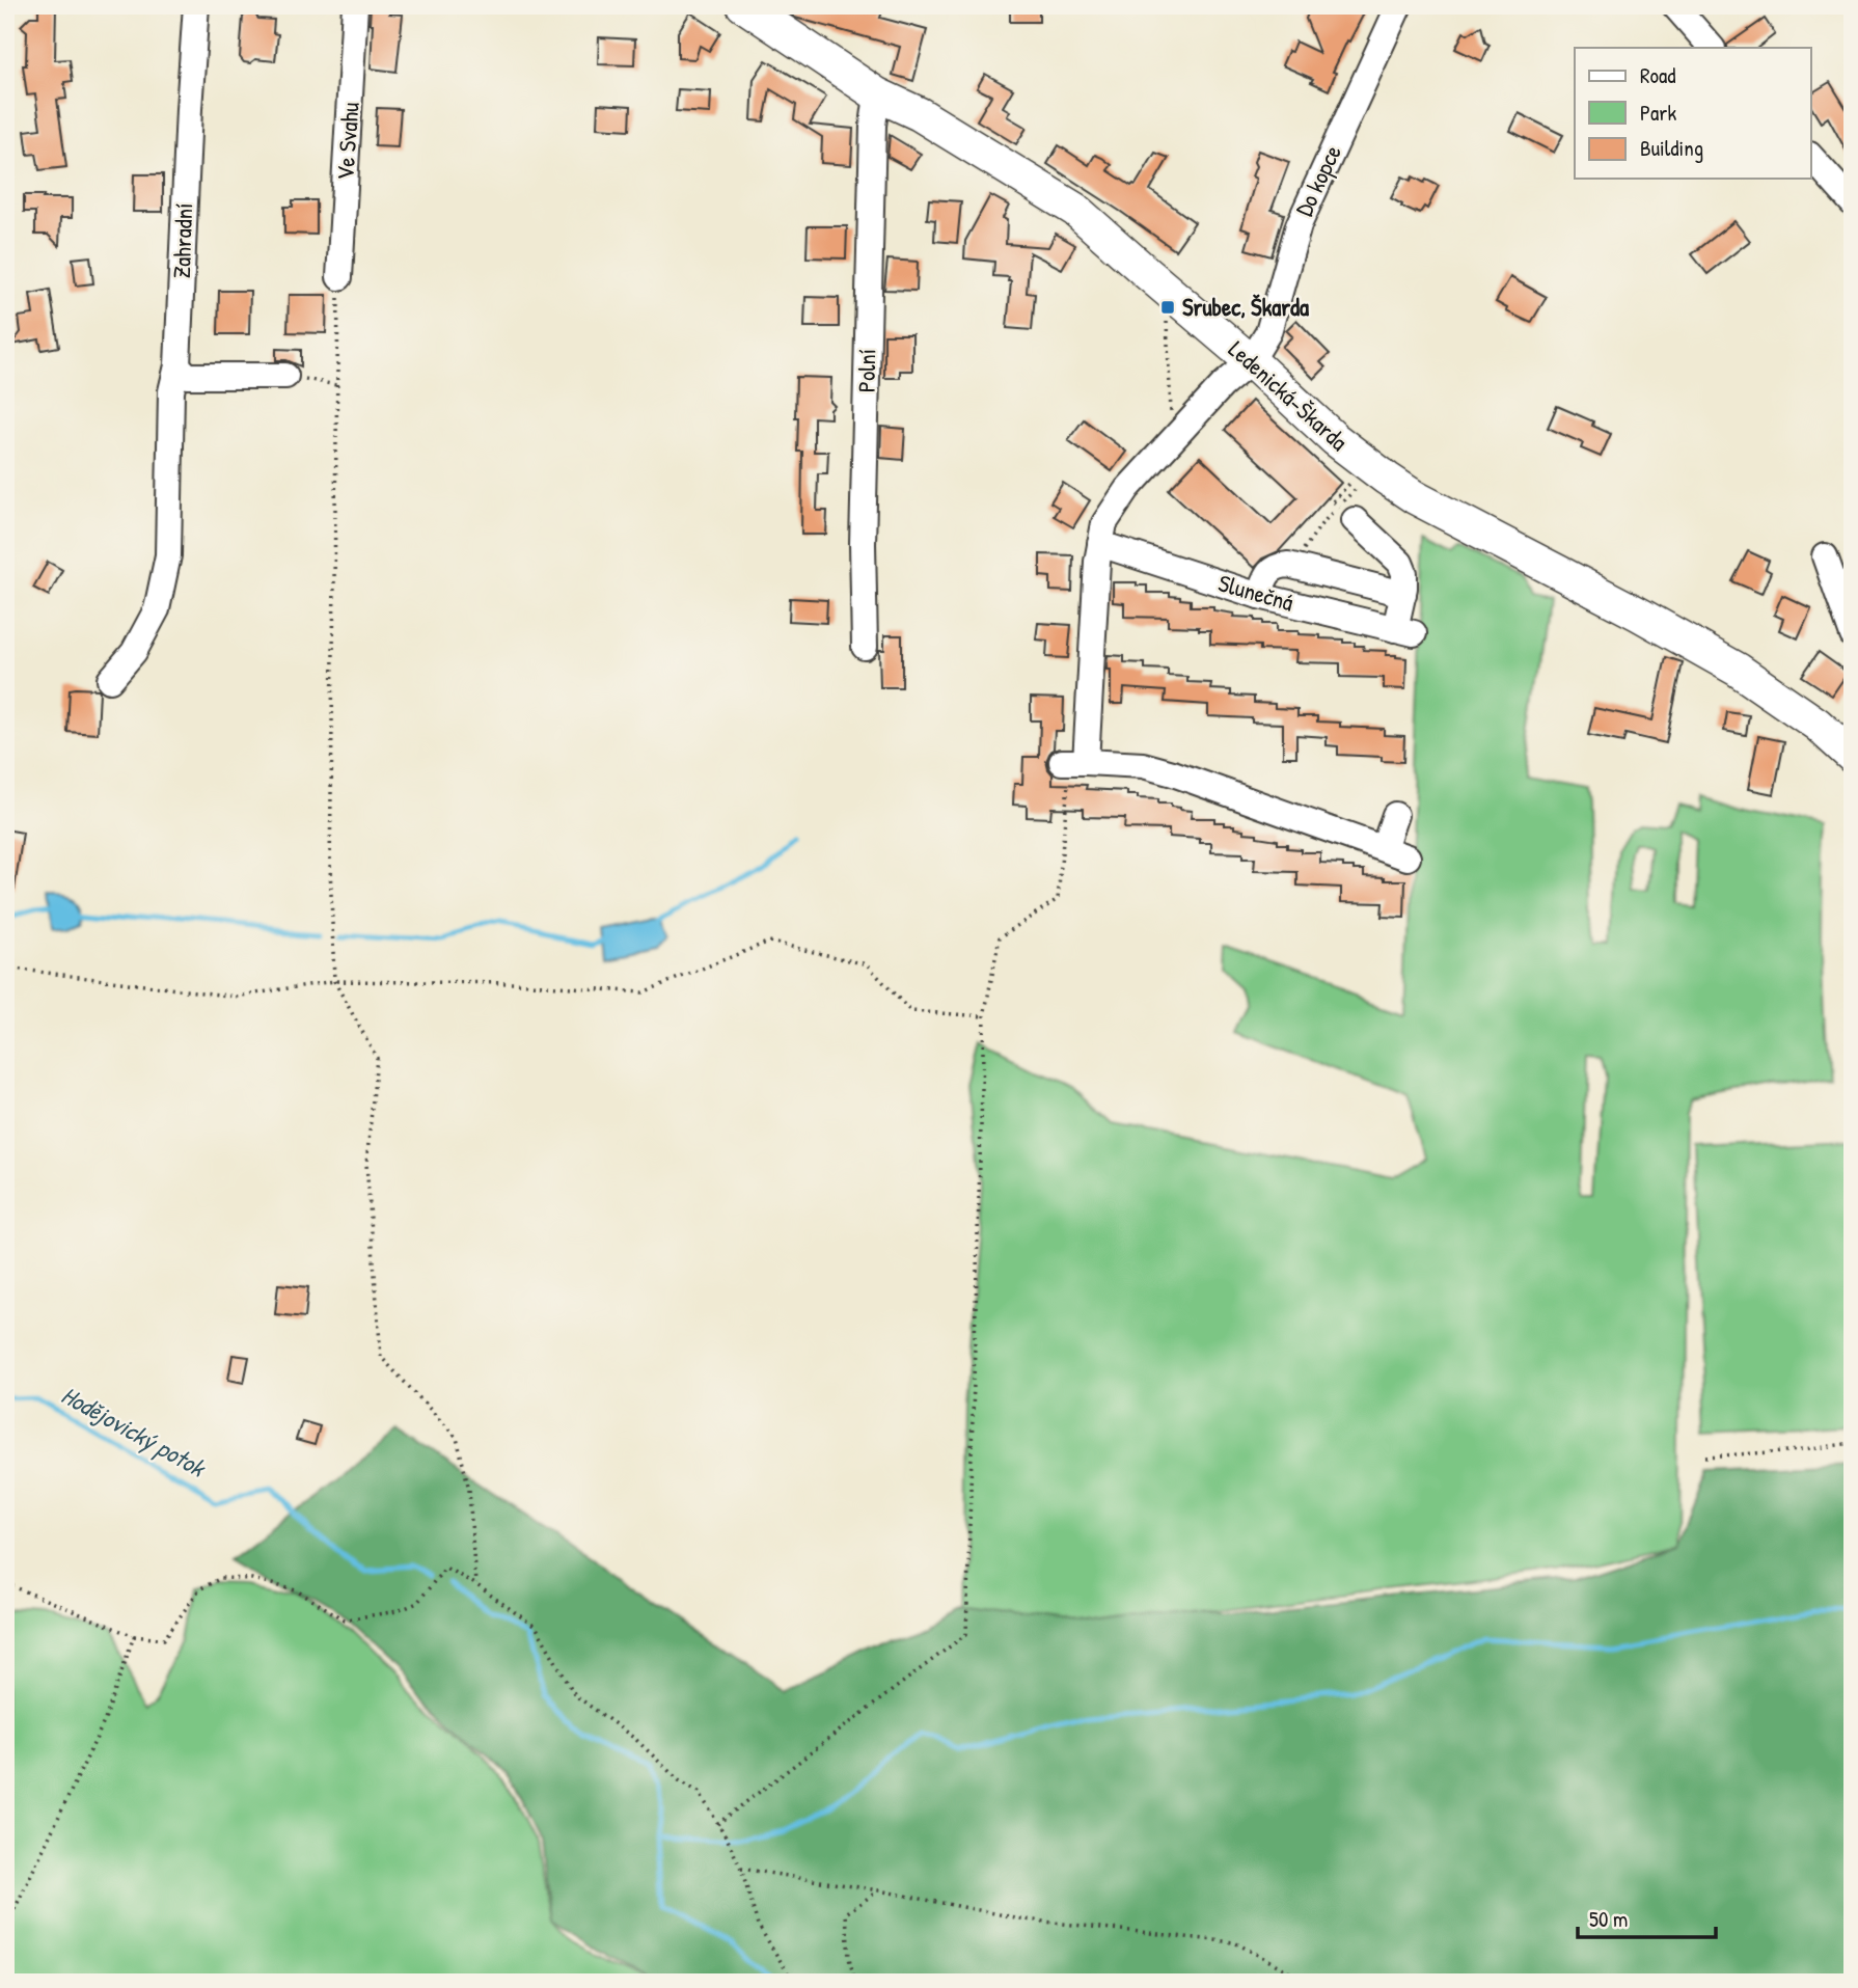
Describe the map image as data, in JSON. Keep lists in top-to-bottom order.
{
  "streets": {
    "main road": ["Ledenická-Škarda"],
    "street": [
      "Ve Svahu",
      "Do kopce",
      "Zahradní",
      "Polní",
      "Slunečná"
    ]
  },
  "crossings": [
    ["Do kopce", "Ledenická-Škarda"],
    ["Polní", "Ledenická-Škarda"]
  ],
  "water": ["Hodějovický potok"],
  "places": {
    "transit": ["Srubec, Škarda"]
  },
  "legend": ["Road", "Park", "Building"],
  "scale_bar": "50 m"
}
